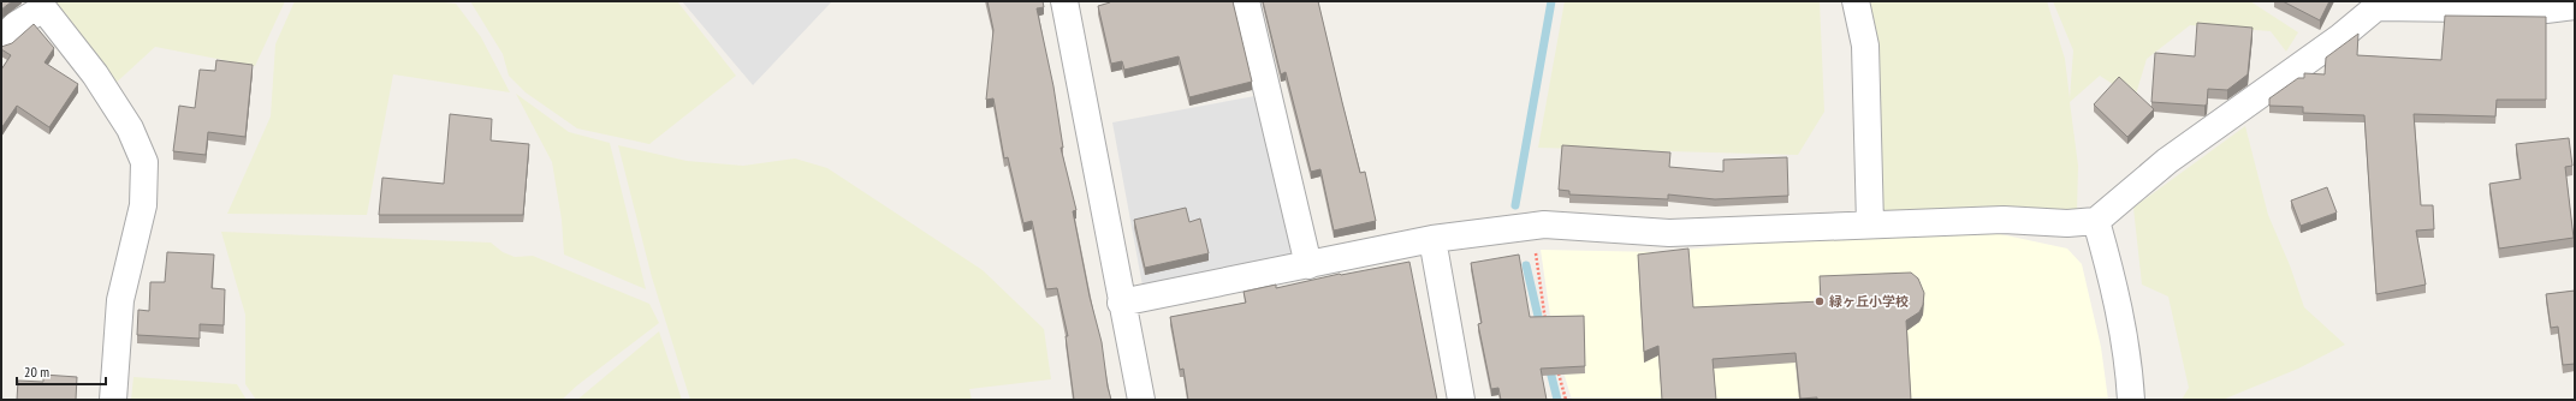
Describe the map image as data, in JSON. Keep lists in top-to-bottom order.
{
  "places": ["緑ヶ丘小学校"],
  "scale_bar": "20 m"
}
